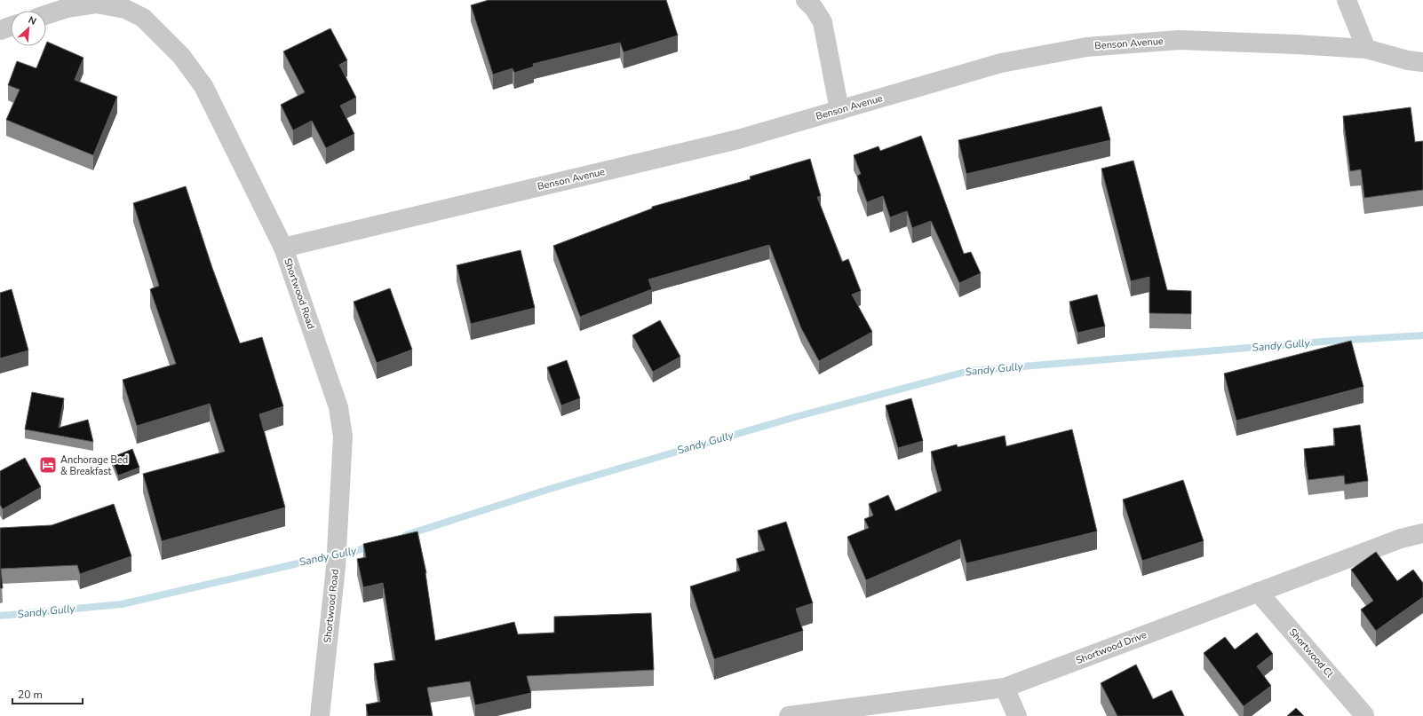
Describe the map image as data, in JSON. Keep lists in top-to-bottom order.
{
  "streets": {
    "street": [
      "Benson Avenue",
      "Shortwood Road",
      "Shortwood Drive",
      "Shortwood Cl"
    ]
  },
  "crossings": [
    ["Benson Avenue", "Shortwood Road"],
    ["Shortwood Drive", "Shortwood Cl"]
  ],
  "water": ["Sandy Gully"],
  "places": {
    "hotel": ["Anchorage Bed & Breakfast"]
  },
  "scale_bar": "20 m",
  "north": "top right"
}
